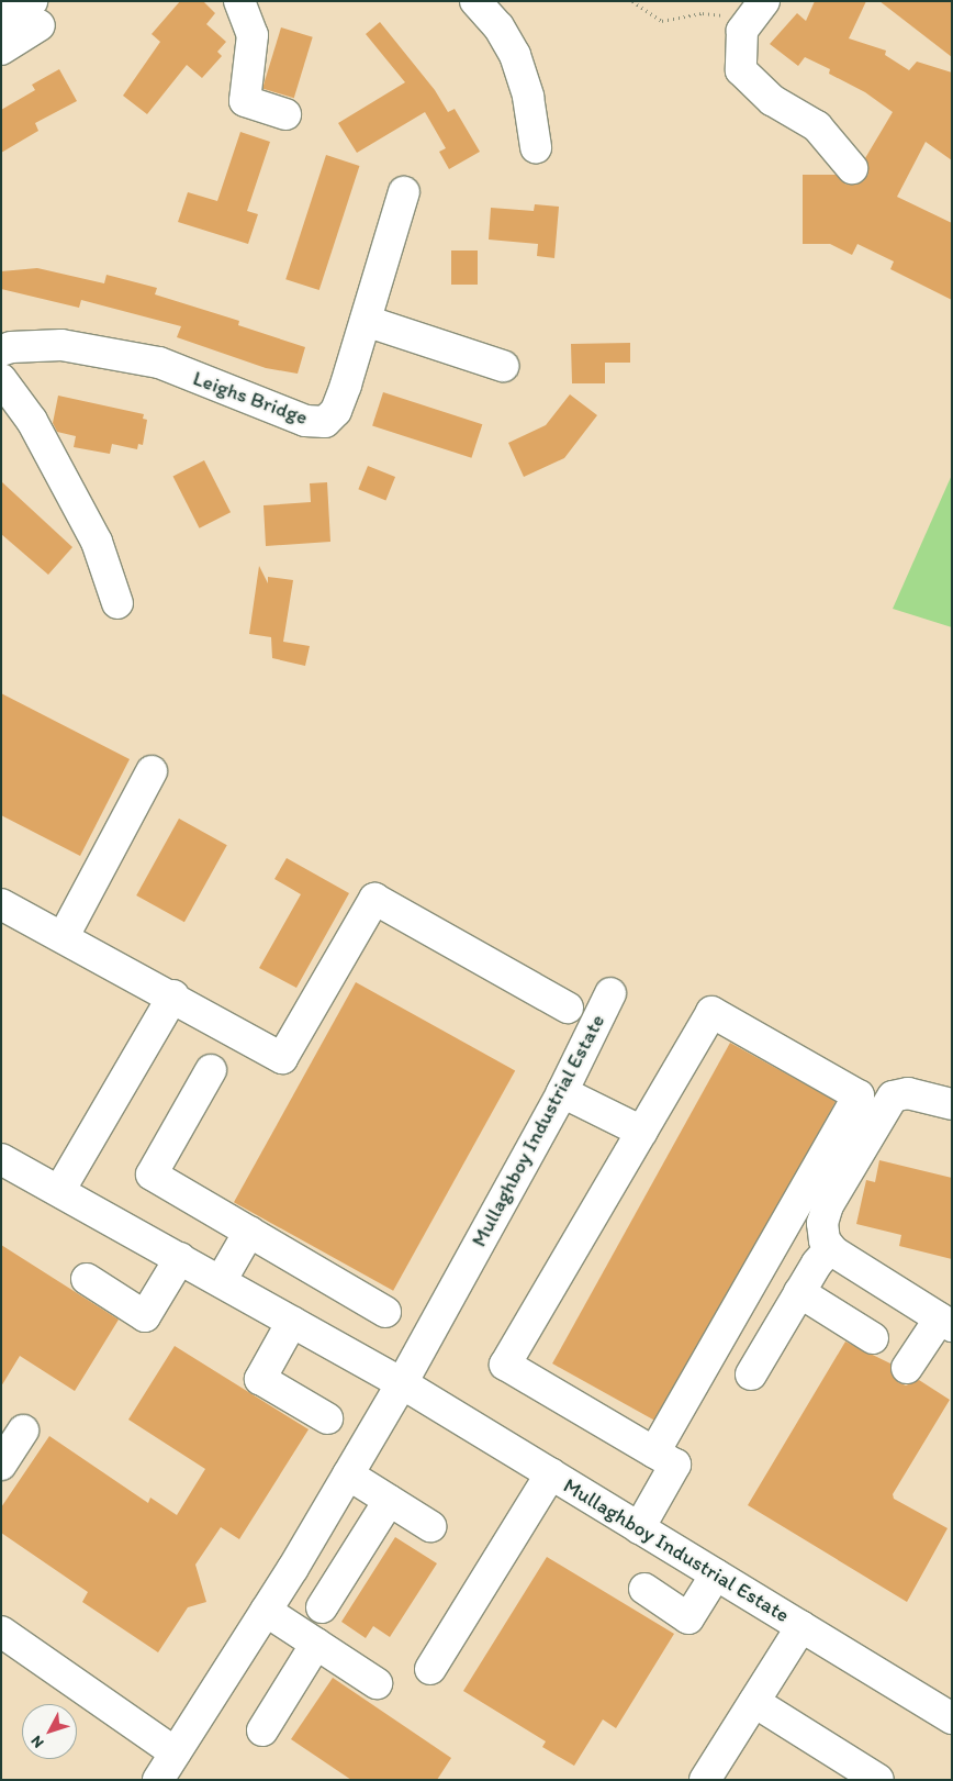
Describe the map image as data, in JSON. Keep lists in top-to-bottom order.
{
  "streets": {
    "street": ["Leighs Bridge", "Mullaghboy Industrial Estate"]
  },
  "north": "bottom left"
}
